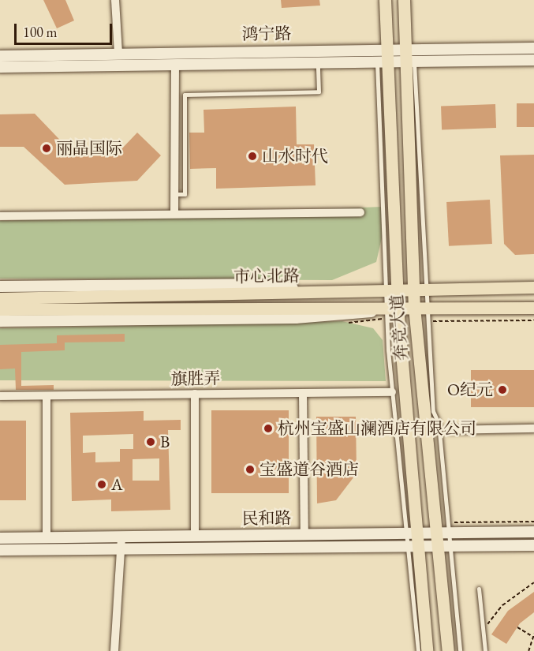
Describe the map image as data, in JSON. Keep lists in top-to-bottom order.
{
  "streets": {
    "main road": [
      "鸿宁路",
      "市心北路",
      "奔竞大道",
      "民和路"
    ],
    "street": ["旗胜弄"]
  },
  "crossings": [
    ["鸿宁路", "奔竞大道"],
    ["市心北路", "奔竞大道"],
    ["奔竞大道", "民和路"]
  ],
  "places": [
    "丽晶国际",
    "山水时代",
    "O纪元",
    "杭州宝盛山澜酒店有限公司",
    "B",
    "宝盛道谷酒店",
    "A"
  ],
  "scale_bar": "100 m"
}
